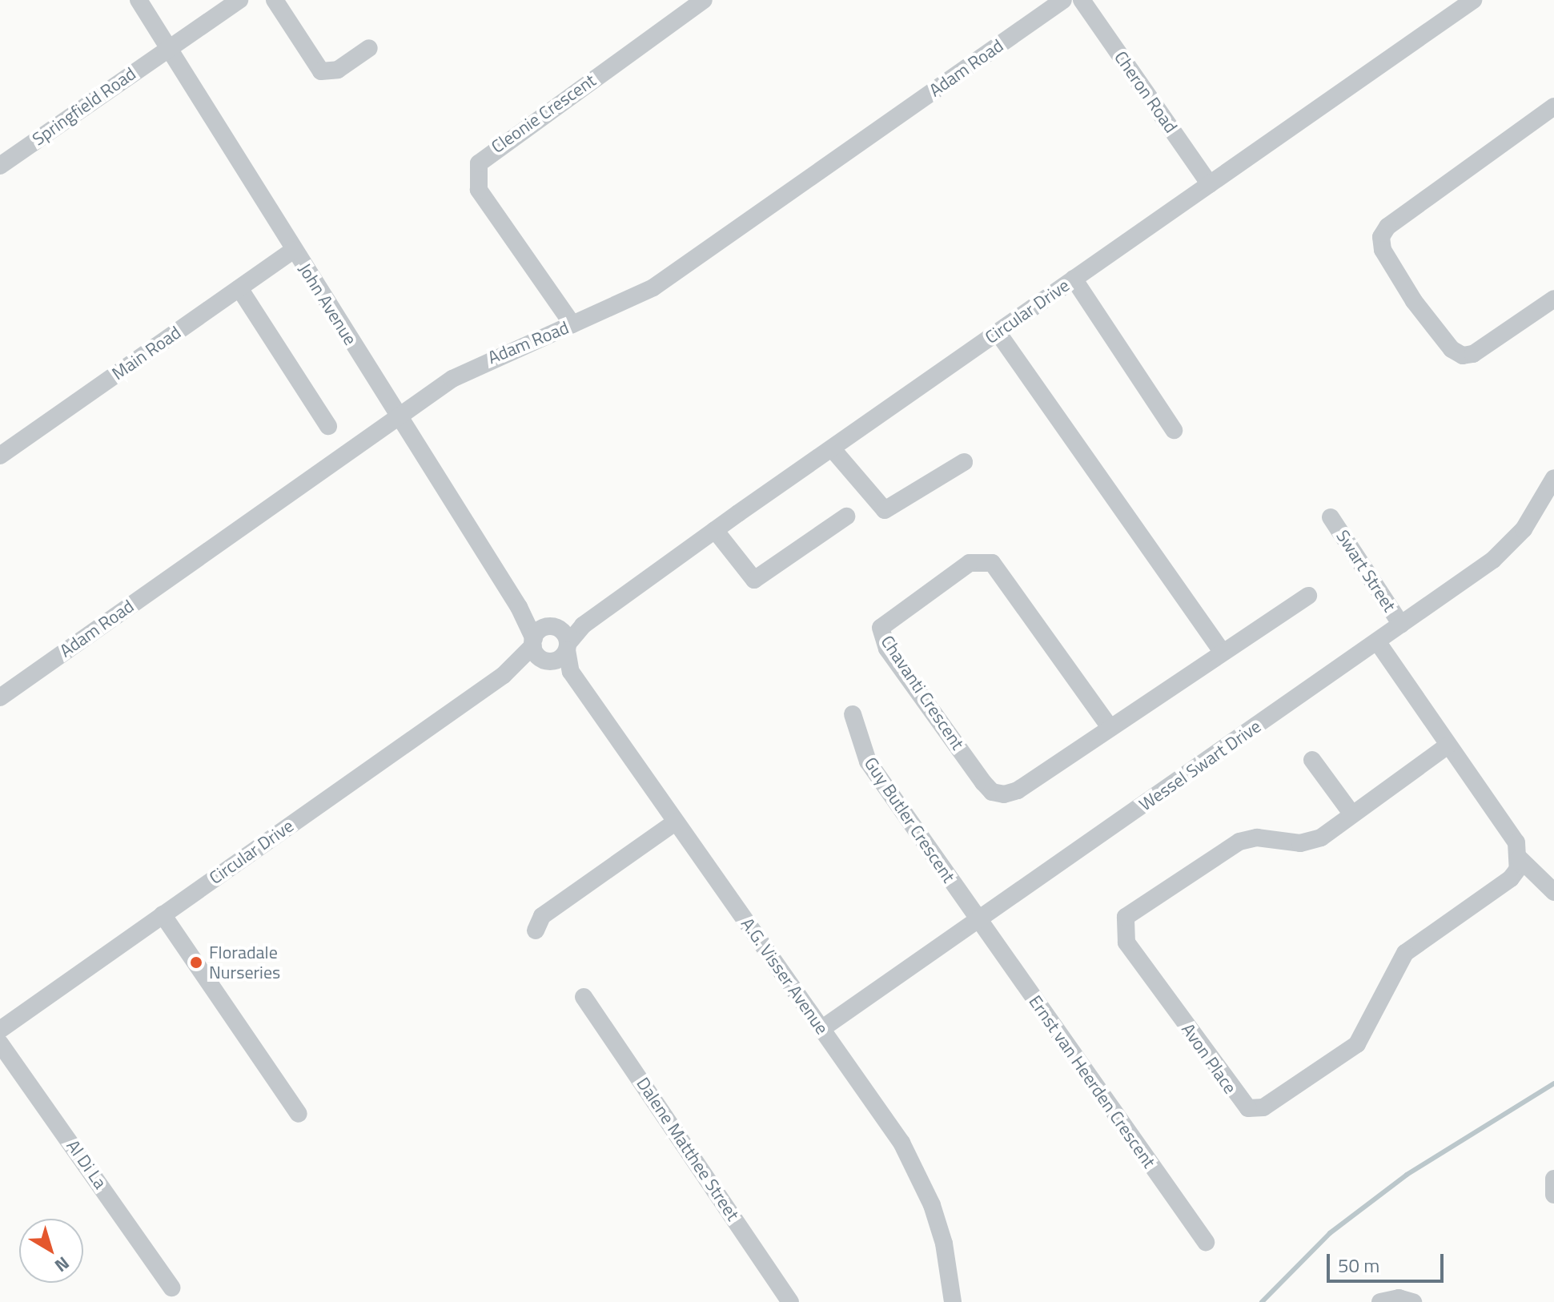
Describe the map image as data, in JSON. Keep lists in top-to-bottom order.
{
  "streets": {
    "street": [
      "Adam Road",
      "Cheron Road",
      "Springfield Road",
      "Cleonie Crescent",
      "John Avenue",
      "Circular Drive",
      "Main Road",
      "Swart Street",
      "Chavanti Crescent",
      "Wessel Swart Drive",
      "Guy Butler Crescent",
      "A.G. Visser Avenue",
      "Avon Place",
      "Ernst van Heerden Crescent",
      "Dalene Matthee Street",
      "Al Di La"
    ]
  },
  "crossings": [
    ["Adam Road", "Cleonie Crescent"],
    ["Adam Road", "John Avenue"],
    ["Cheron Road", "Circular Drive"],
    ["Springfield Road", "John Avenue"],
    ["John Avenue", "Circular Drive"],
    ["John Avenue", "Main Road"],
    ["John Avenue", "A.G. Visser Avenue"],
    ["Circular Drive", "A.G. Visser Avenue"],
    ["Swart Street", "Wessel Swart Drive"],
    ["Wessel Swart Drive", "Guy Butler Crescent"],
    ["Wessel Swart Drive", "A.G. Visser Avenue"],
    ["Wessel Swart Drive", "Ernst van Heerden Crescent"],
    ["Guy Butler Crescent", "Ernst van Heerden Crescent"]
  ],
  "places": ["Floradale Nurseries"],
  "scale_bar": "50 m",
  "north": "bottom right"
}
